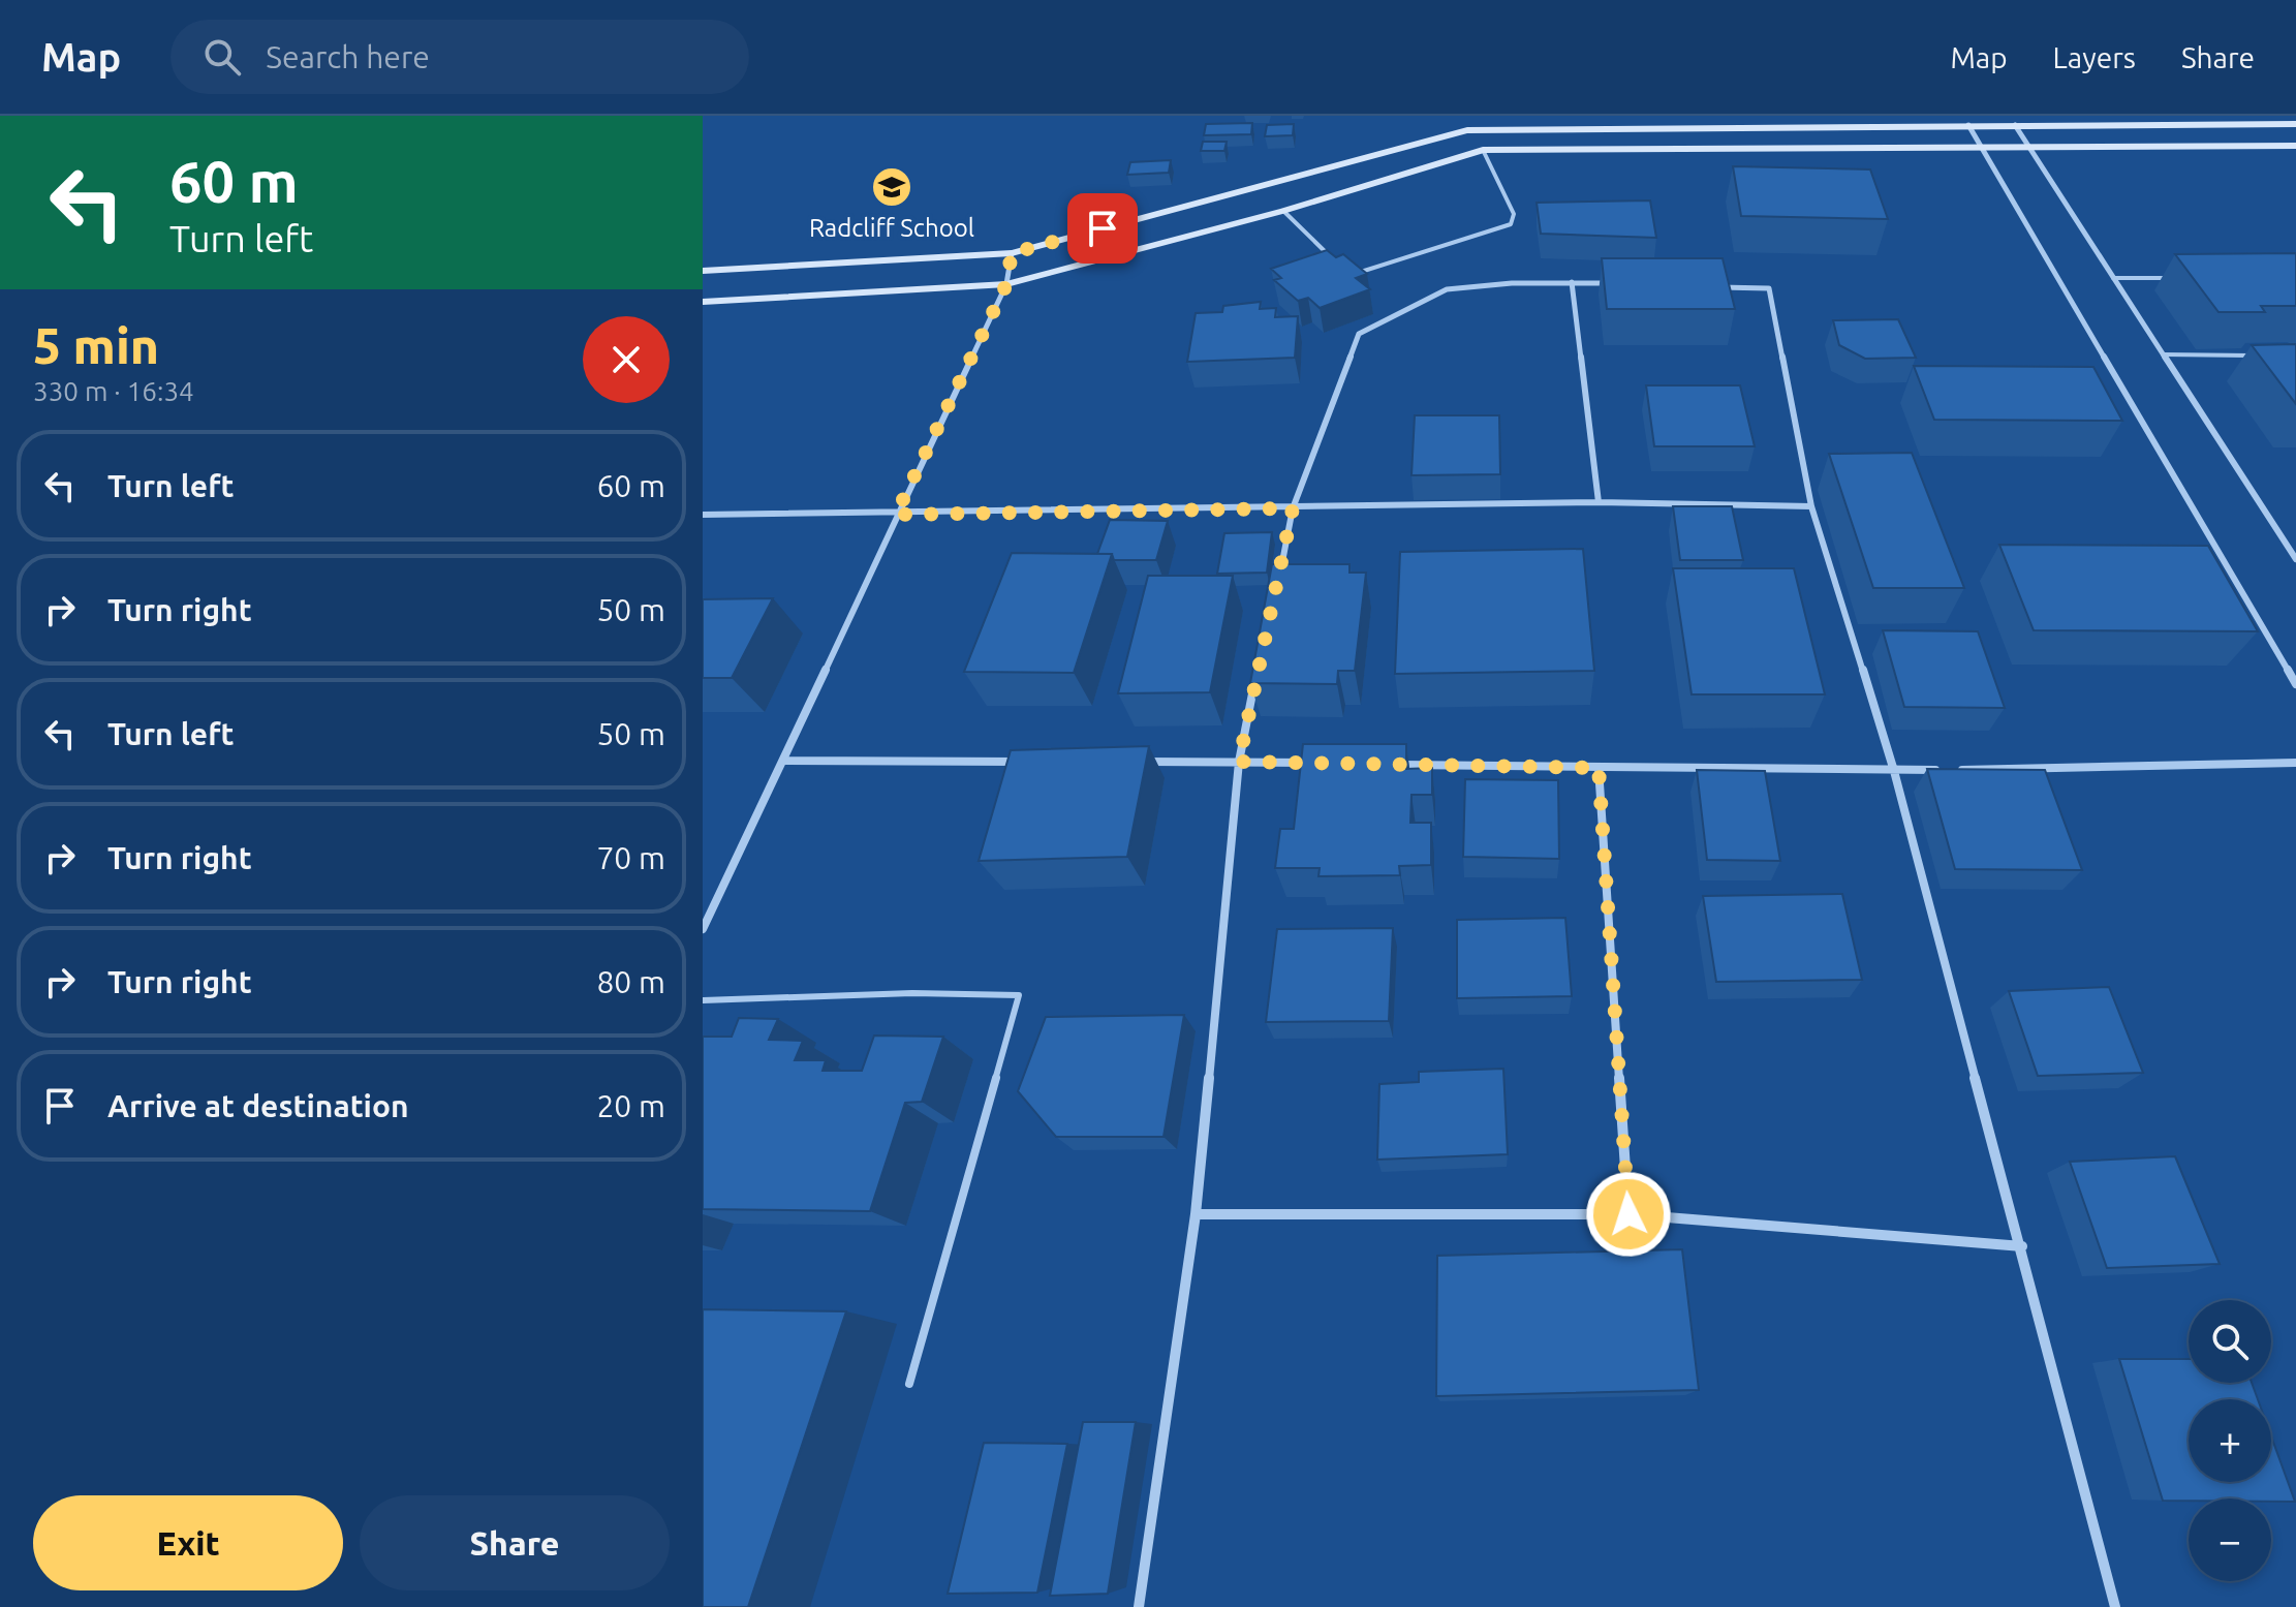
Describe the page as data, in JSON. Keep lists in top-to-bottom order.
{
  "places": {
    "school or university": ["Radcliff School"]
  },
  "page": {
    "header": "Map",
    "search": "Search here",
    "nav": ["Map", "Layers", "Share"],
    "turn": ["60 m", "Turn left"],
    "heading": ["5 min", "330 m · 16:34"],
    "list": [
      {
        "name": "Turn left",
        "value": "60 m"
      },
      {
        "name": "Turn right",
        "value": "50 m"
      },
      {
        "name": "Turn left",
        "value": "50 m"
      },
      {
        "name": "Turn right",
        "value": "70 m"
      },
      {
        "name": "Turn right",
        "value": "80 m"
      },
      {
        "name": "Arrive at destination",
        "value": "20 m"
      }
    ],
    "map_buttons": ["+", "−"],
    "buttons": ["Exit", "Share"]
  }
}
